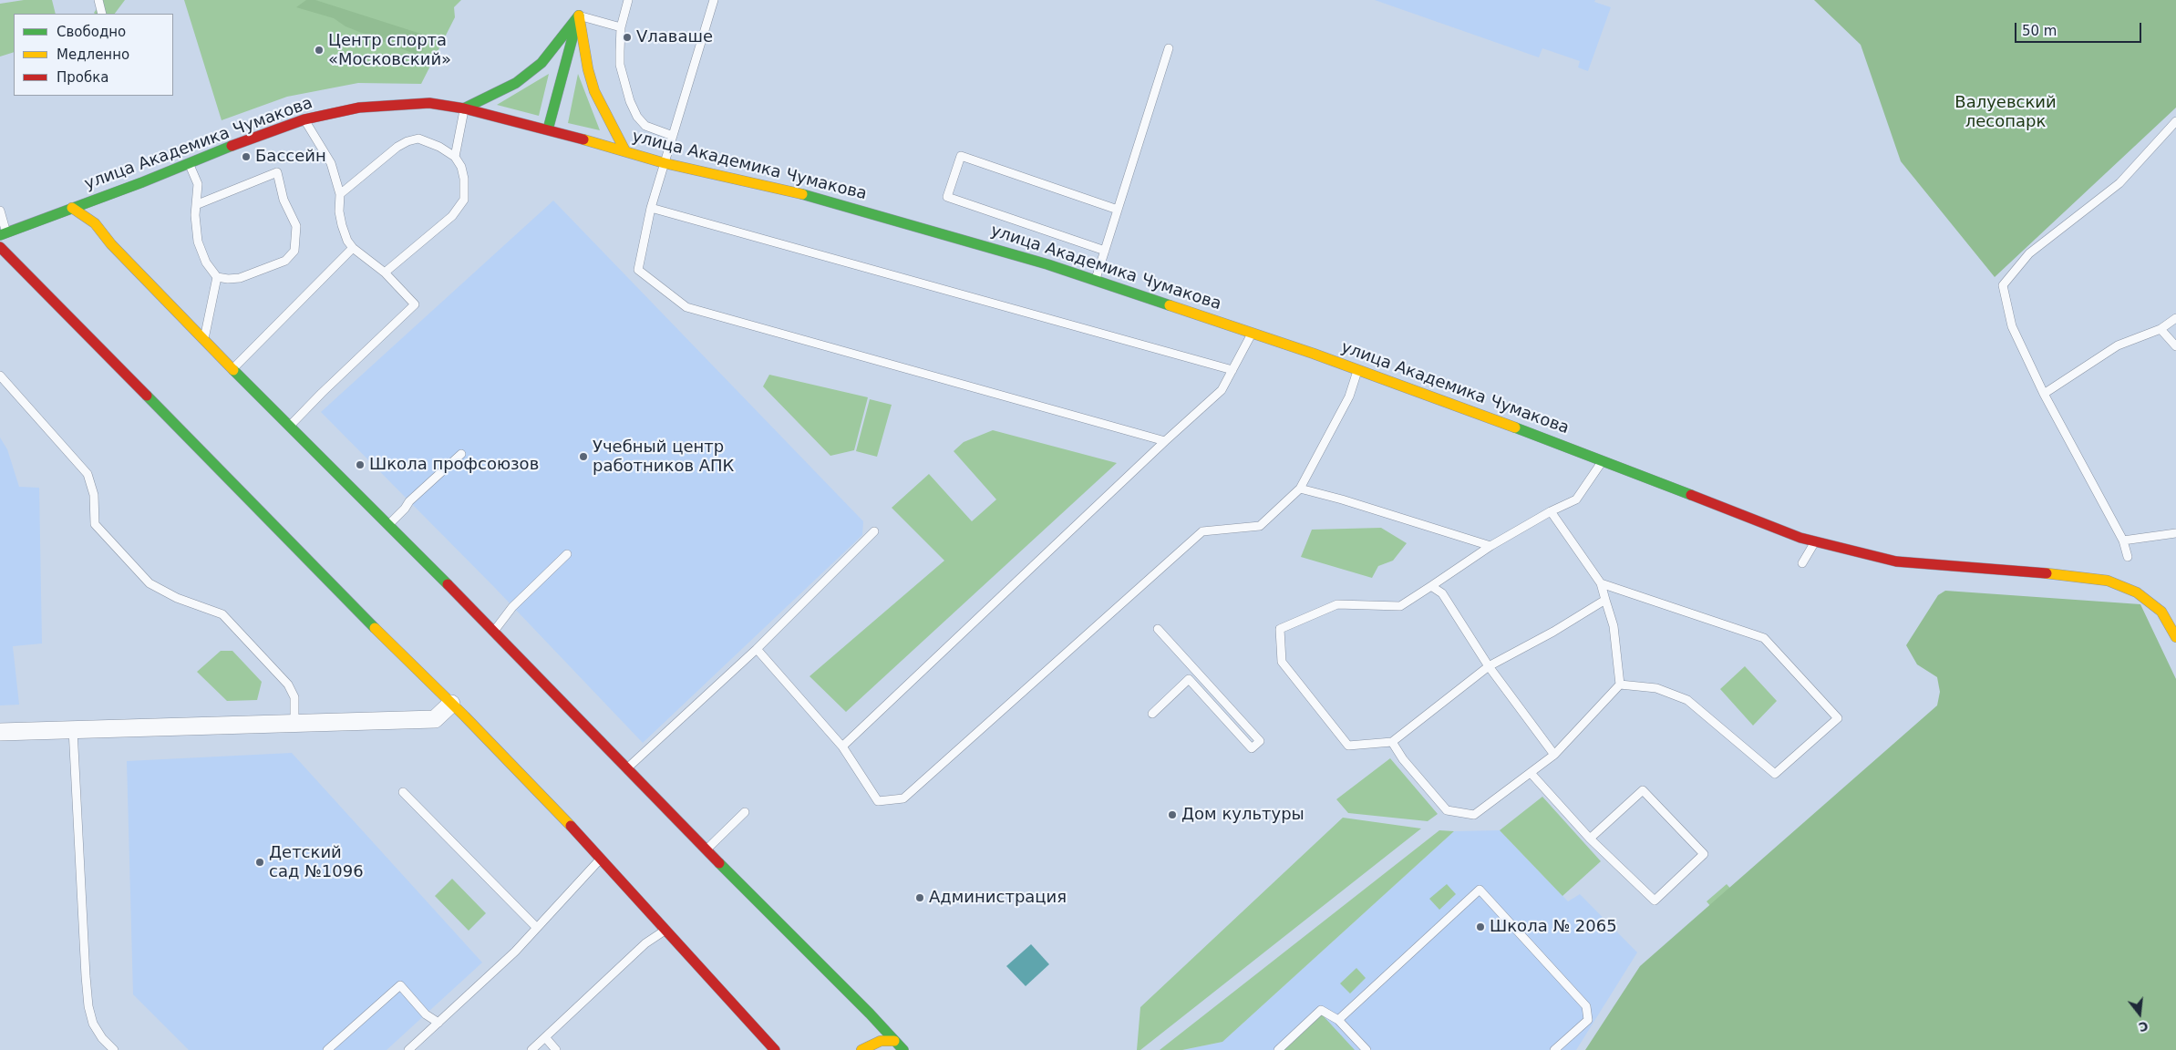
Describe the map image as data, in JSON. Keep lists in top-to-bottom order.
{
  "streets": {
    "street": ["улица Академика Чумакова"]
  },
  "parks": ["Валуевский лесопарк"],
  "places": [
    "Vлаваше",
    "Центр спорта «Московский»",
    "Бассейн",
    "Учебный центр работников АПК",
    "Школа профсоюзов",
    "Дом культуры",
    "Детский сад №1096",
    "Администрация",
    "Школа № 2065"
  ],
  "legend": ["Свободно", "Медленно", "Пробка"],
  "scale_bar": "50 m",
  "north": "bottom"
}
